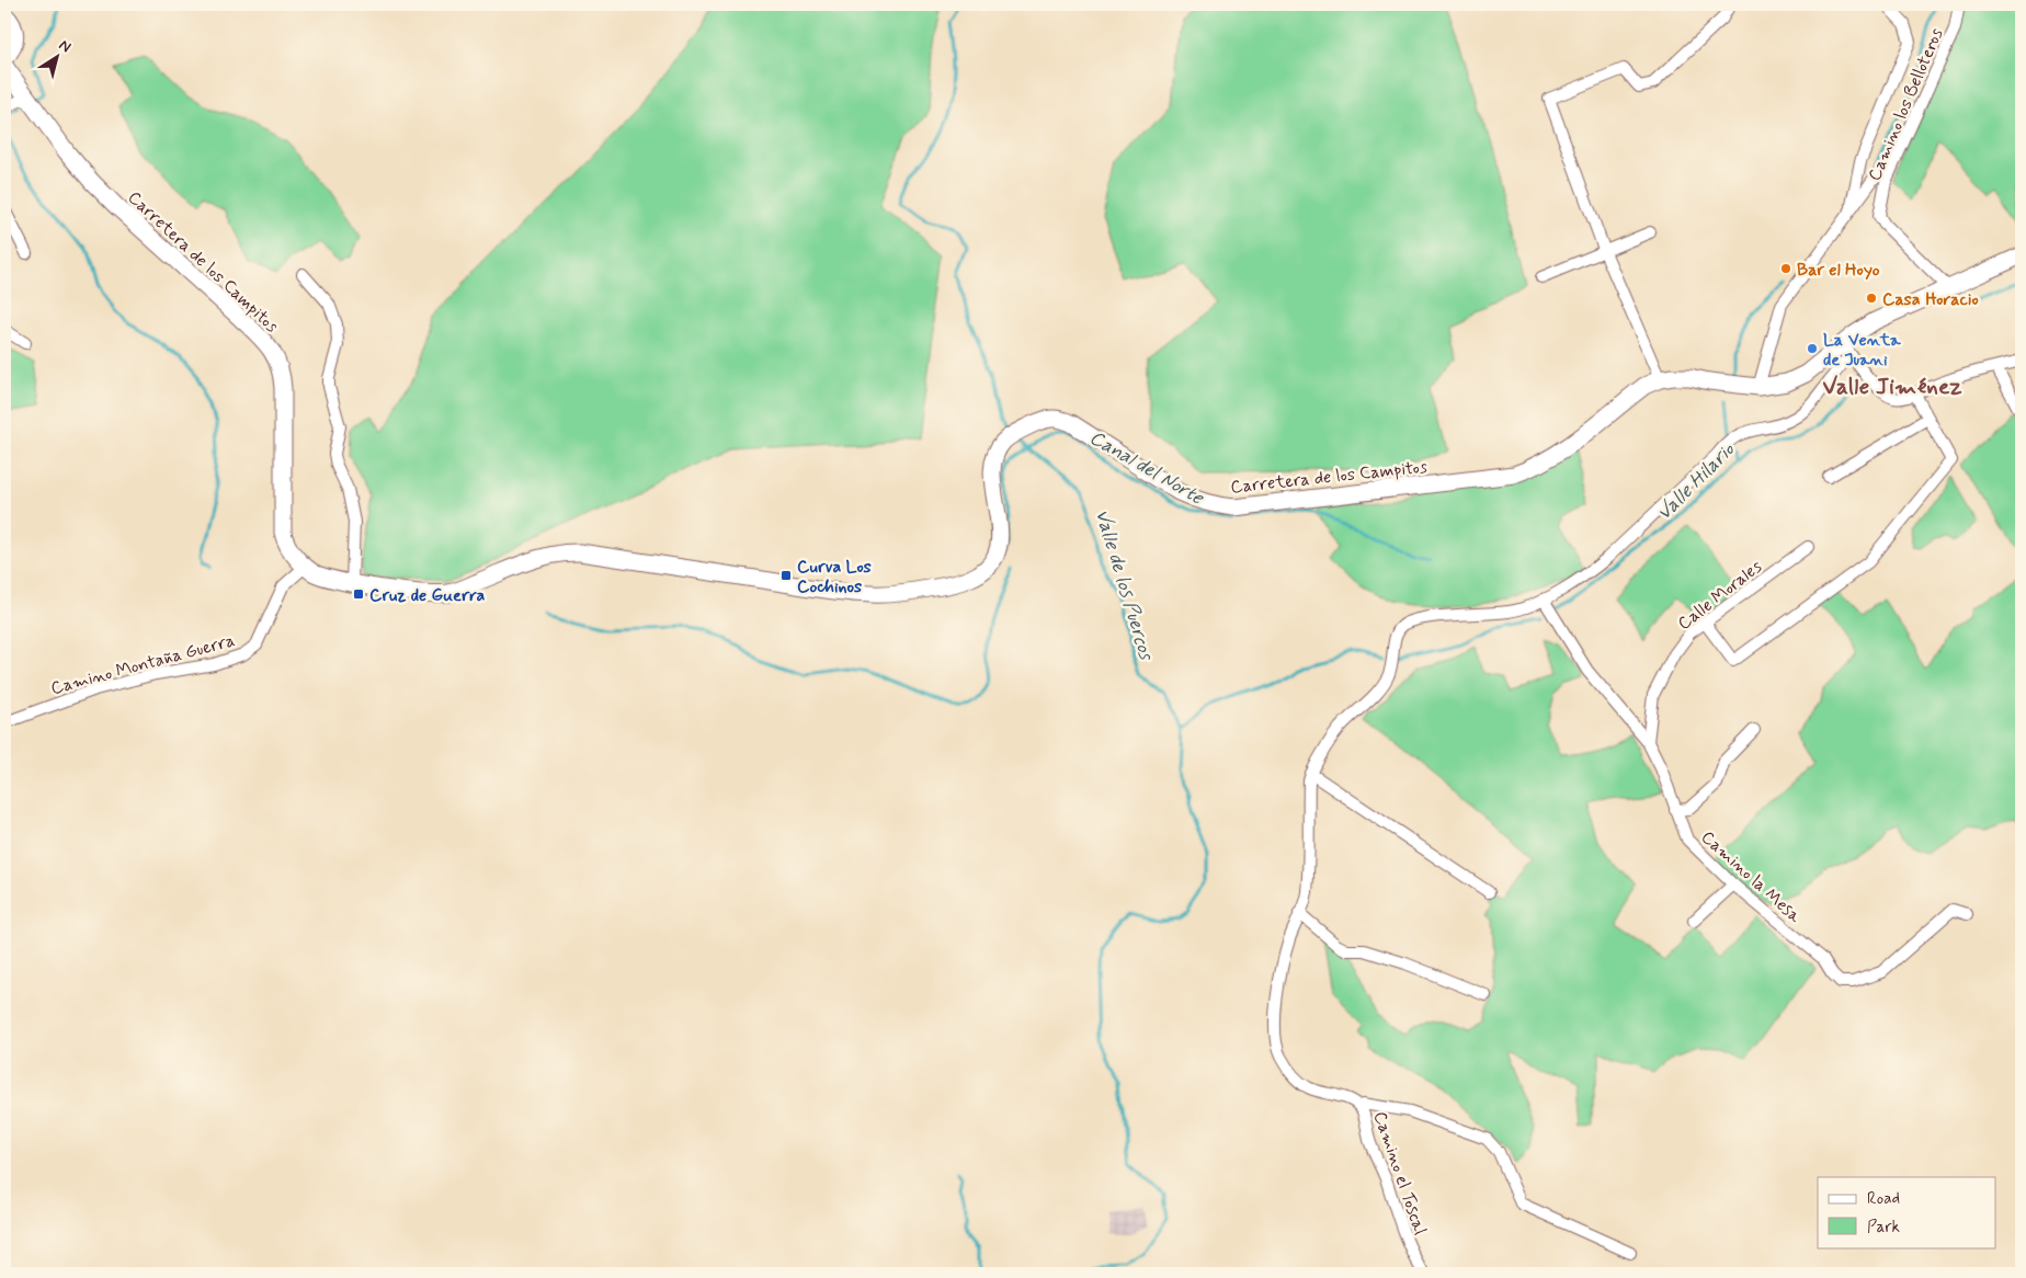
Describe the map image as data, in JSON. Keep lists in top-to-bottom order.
{
  "streets": {
    "main road": ["Carretera de los Campitos"],
    "street": [
      "Camino los Belloteros",
      "Calle Morales",
      "Camino Montaña Guerra",
      "Camino la Mesa",
      "Camino el Toscal"
    ]
  },
  "crossings": [
    ["Camino los Belloteros", "Carretera de los Campitos"],
    ["Carretera de los Campitos", "Camino Montaña Guerra"],
    ["Carretera de los Campitos", "Camino el Toscal"],
    ["Calle Morales", "Camino la Mesa"],
    ["Camino la Mesa", "Camino el Toscal"]
  ],
  "districts": ["Valle Jiménez"],
  "water": ["Canal del Norte", "Valle Hilario", "Valle de los Puercos"],
  "places": {
    "other": ["Bar el Hoyo", "Casa Horacio", "La Venta de Juani"],
    "transit": ["Curva Los Cochinos", "Cruz de Guerra"]
  },
  "legend": ["Road", "Park"],
  "north": "top right"
}
